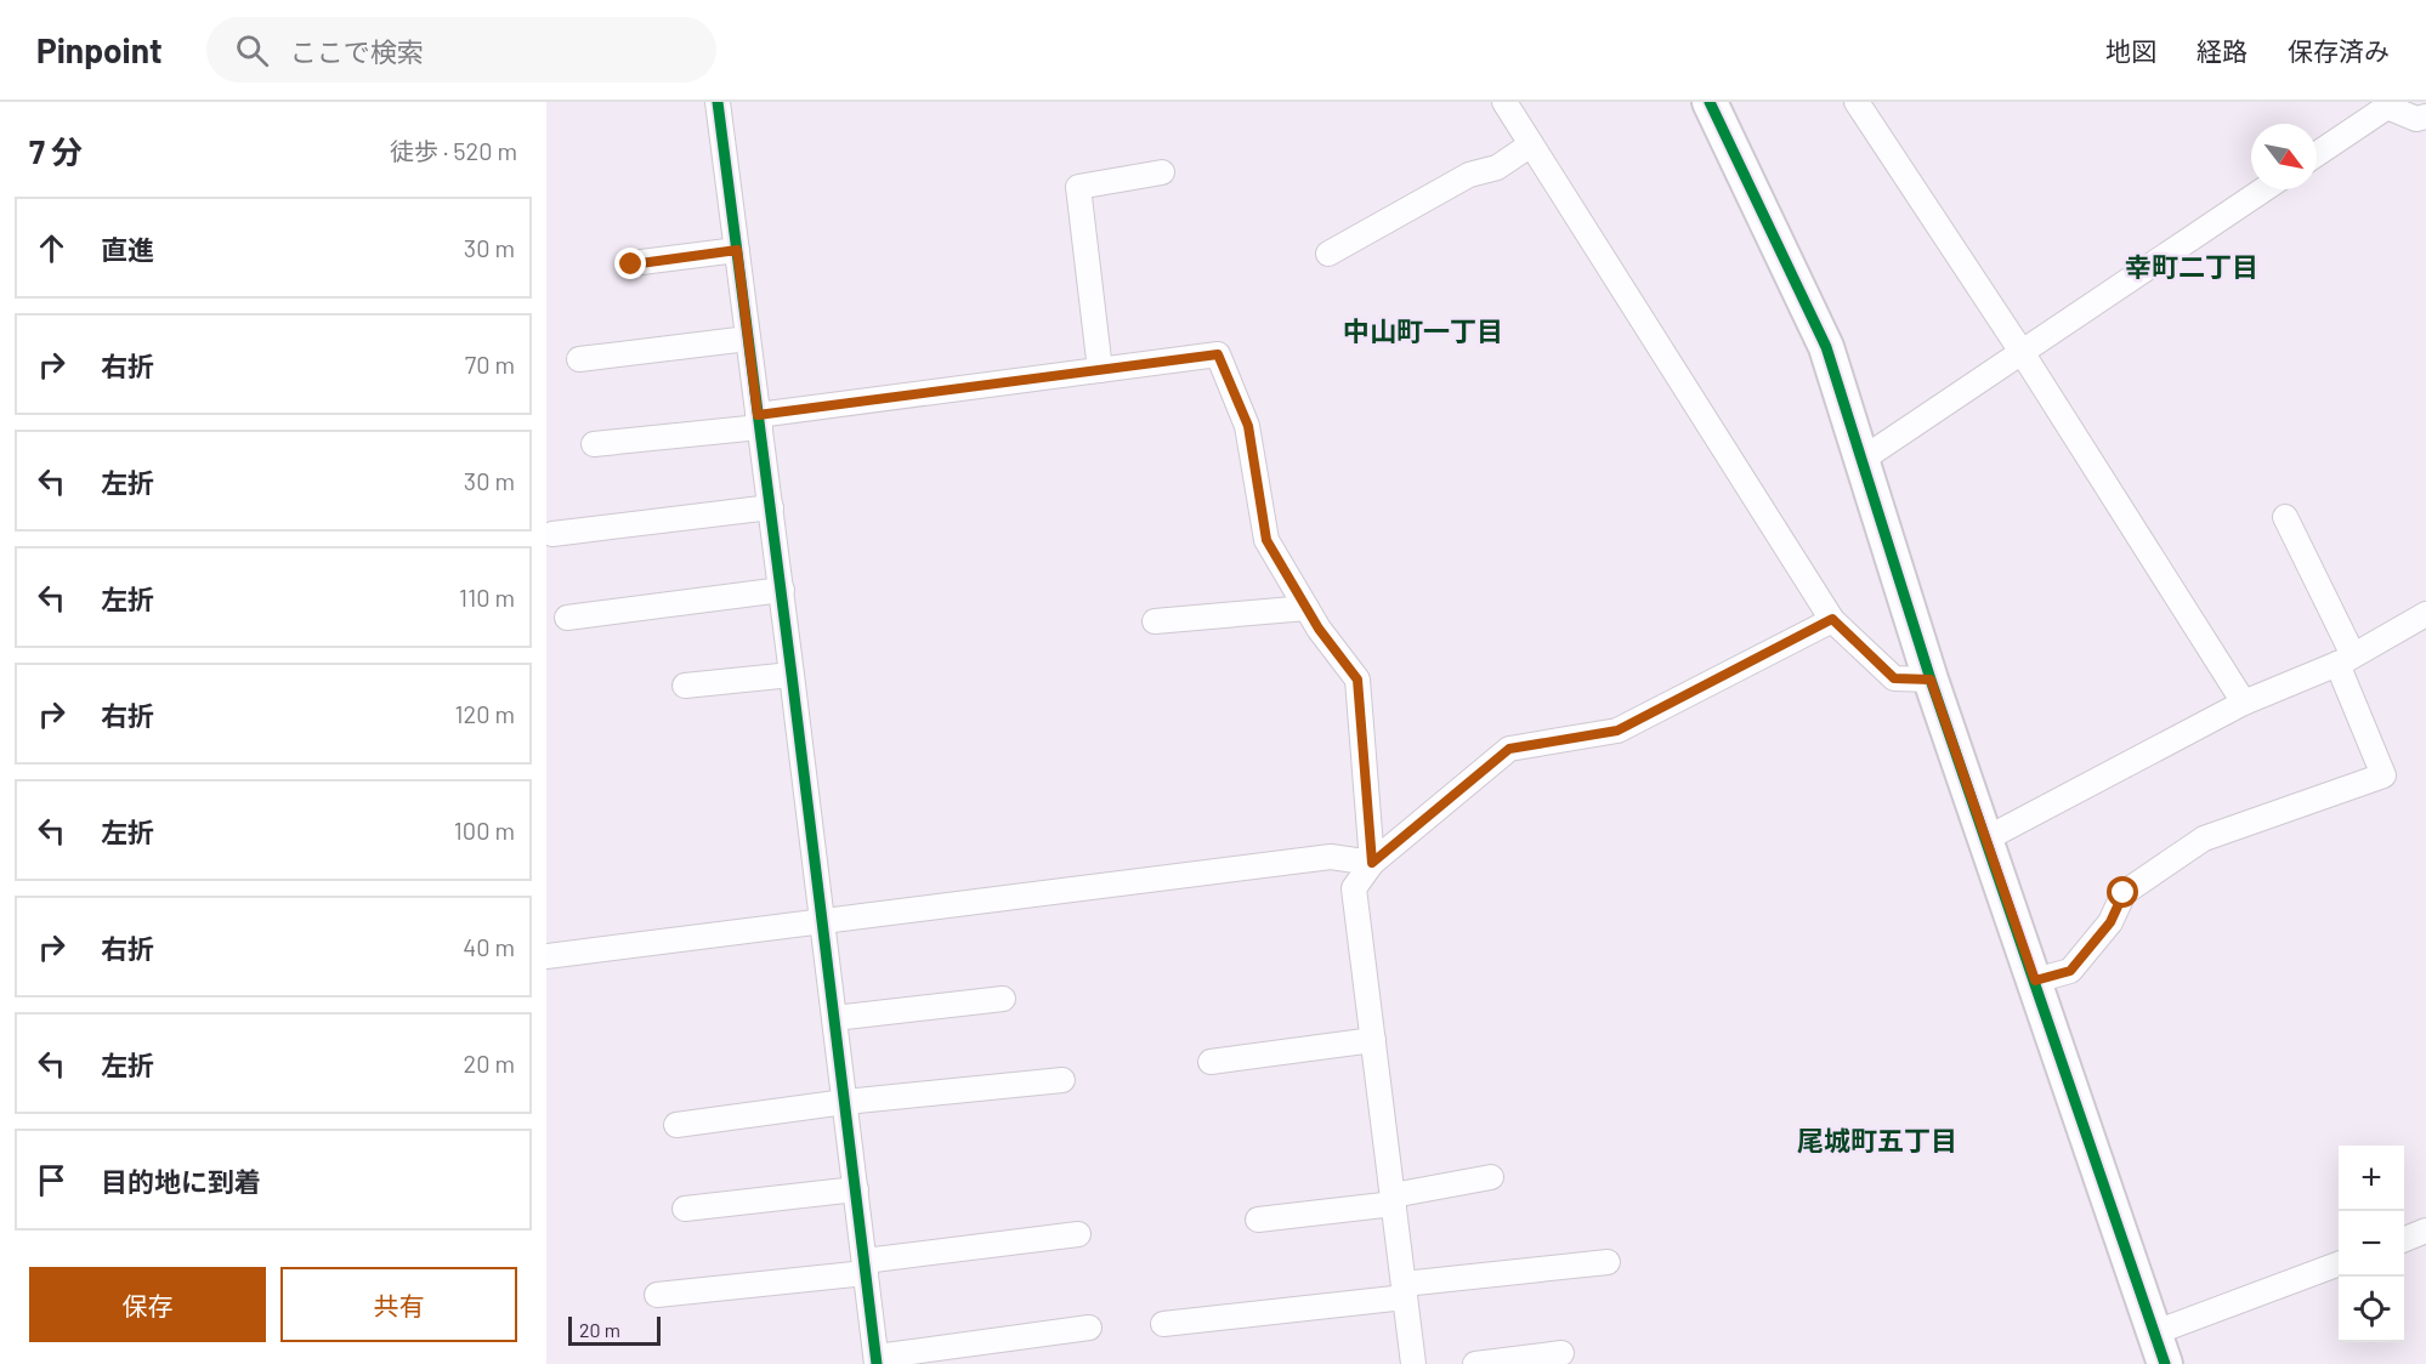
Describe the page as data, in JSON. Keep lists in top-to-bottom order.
{
  "districts": ["幸町二丁目", "中山町一丁目", "尾城町五丁目"],
  "scale_bar": "20 m",
  "north": "bottom right",
  "page": {
    "header": "Pinpoint",
    "search": "ここで検索",
    "nav": ["地図", "経路", "保存済み"],
    "heading": ["7 分", "徒歩 · 520 m"],
    "list": [
      ["直進", "30 m"],
      ["右折", "70 m"],
      ["左折", "30 m"],
      ["左折", "110 m"],
      ["右折", "120 m"],
      ["左折", "100 m"],
      ["右折", "40 m"],
      ["左折", "20 m"],
      "目的地に到着"
    ],
    "map_buttons": ["+", "−"],
    "buttons": ["保存", "共有"],
    "scale": "20 m"
  }
}
